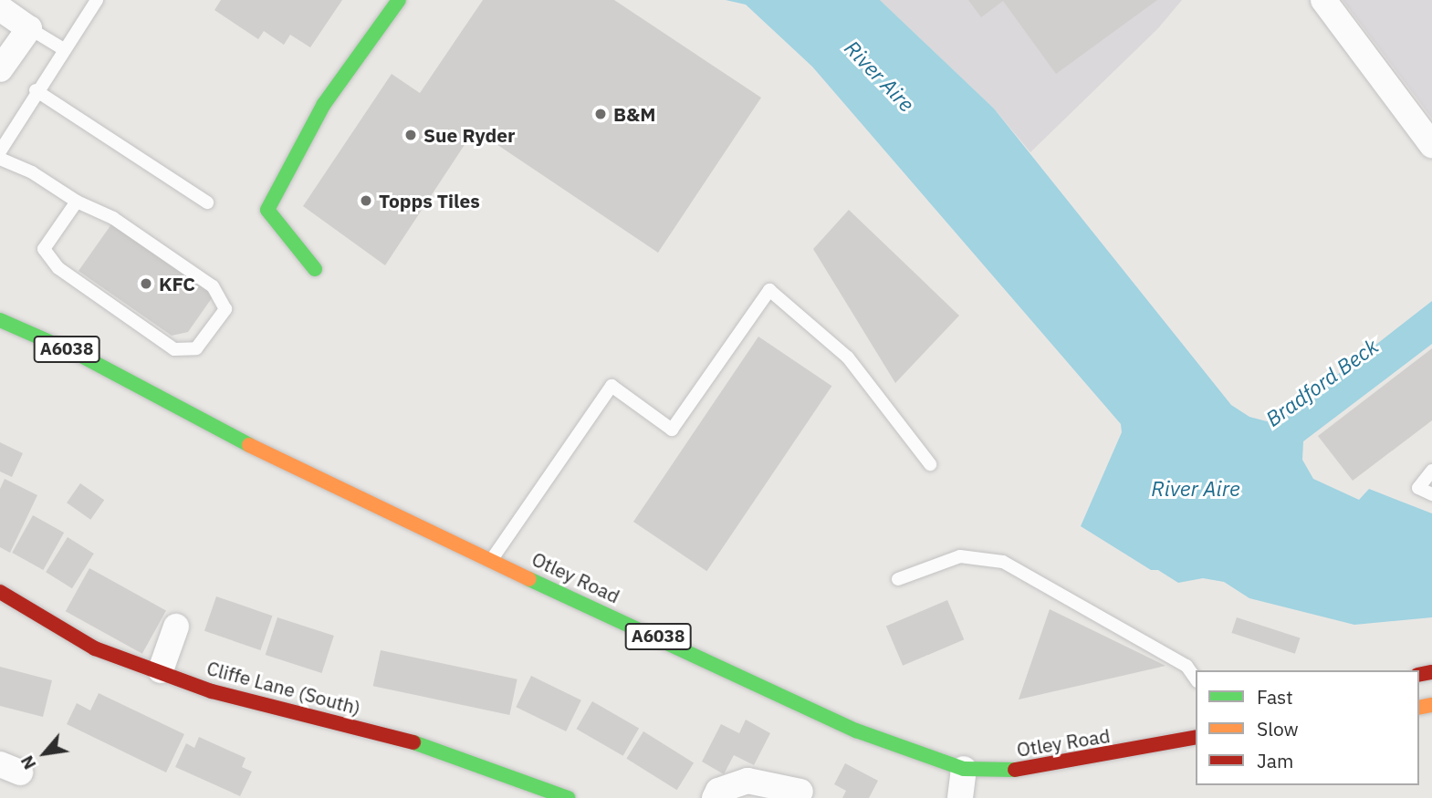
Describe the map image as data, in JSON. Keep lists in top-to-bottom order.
{
  "streets": {
    "main road": ["A6038", "Otley Road", "Cliffe Lane (South)"]
  },
  "water": ["River Aire", "Bradford Beck"],
  "places": [
    "B&M",
    "Sue Ryder",
    "Topps Tiles",
    "KFC"
  ],
  "legend": ["Fast", "Slow", "Jam"],
  "north": "bottom left"
}
